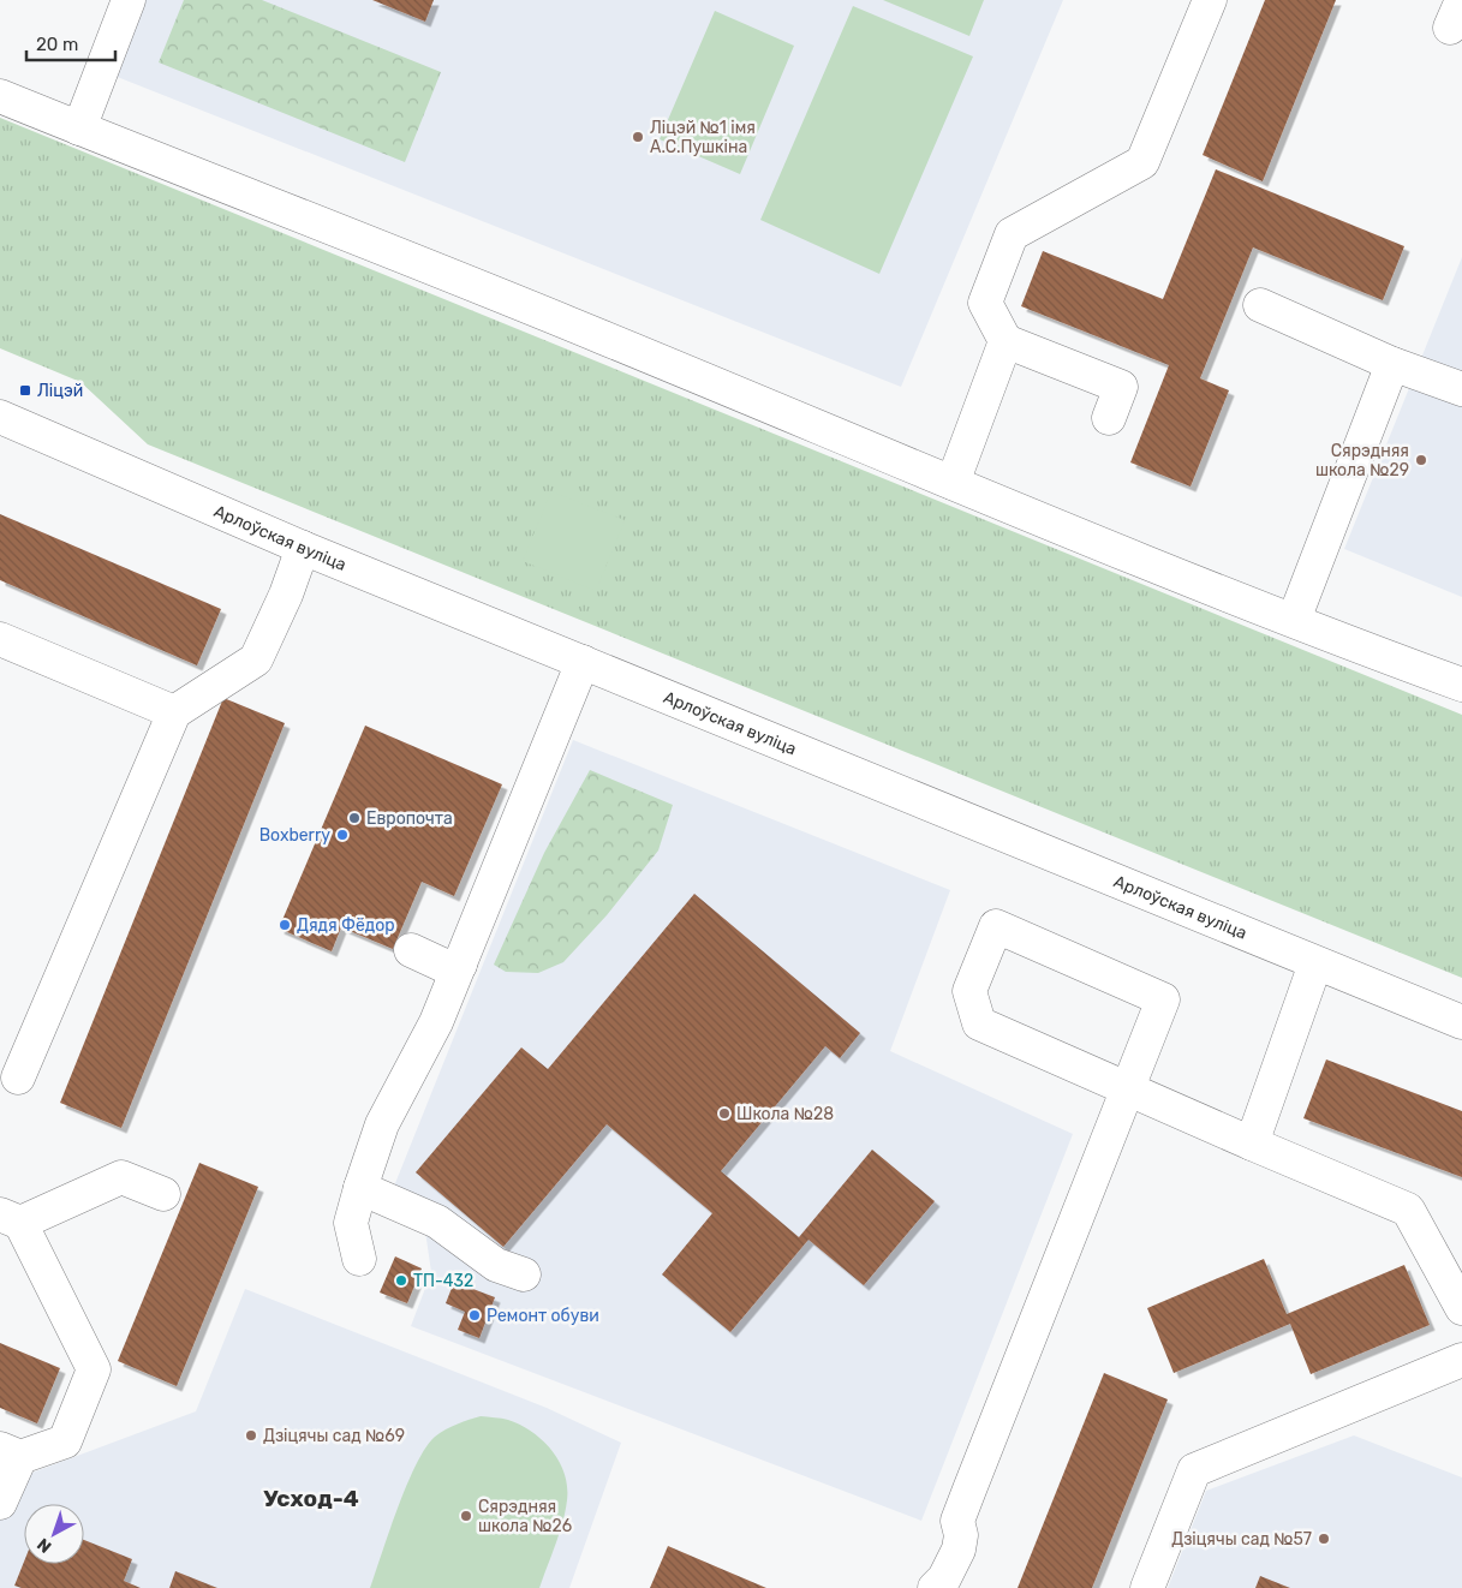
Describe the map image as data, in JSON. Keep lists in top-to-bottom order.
{
  "streets": {
    "street": ["Арлоўская вуліца"]
  },
  "districts": ["Усход-4"],
  "places": {
    "other": [
      "Ліцэй №1 імя А.С.Пушкіна",
      "Сярэдняя школа №29",
      "Европочта",
      "Boxberry",
      "Дядя Фёдор",
      "Школа №28",
      "ТП-432",
      "Ремонт обуви",
      "Дзіцячы сад №69",
      "Сярэдняя школа №26",
      "Дзіцячы сад №57"
    ],
    "transit": ["Ліцэй"]
  },
  "scale_bar": "20 m",
  "north": "bottom left"
}
